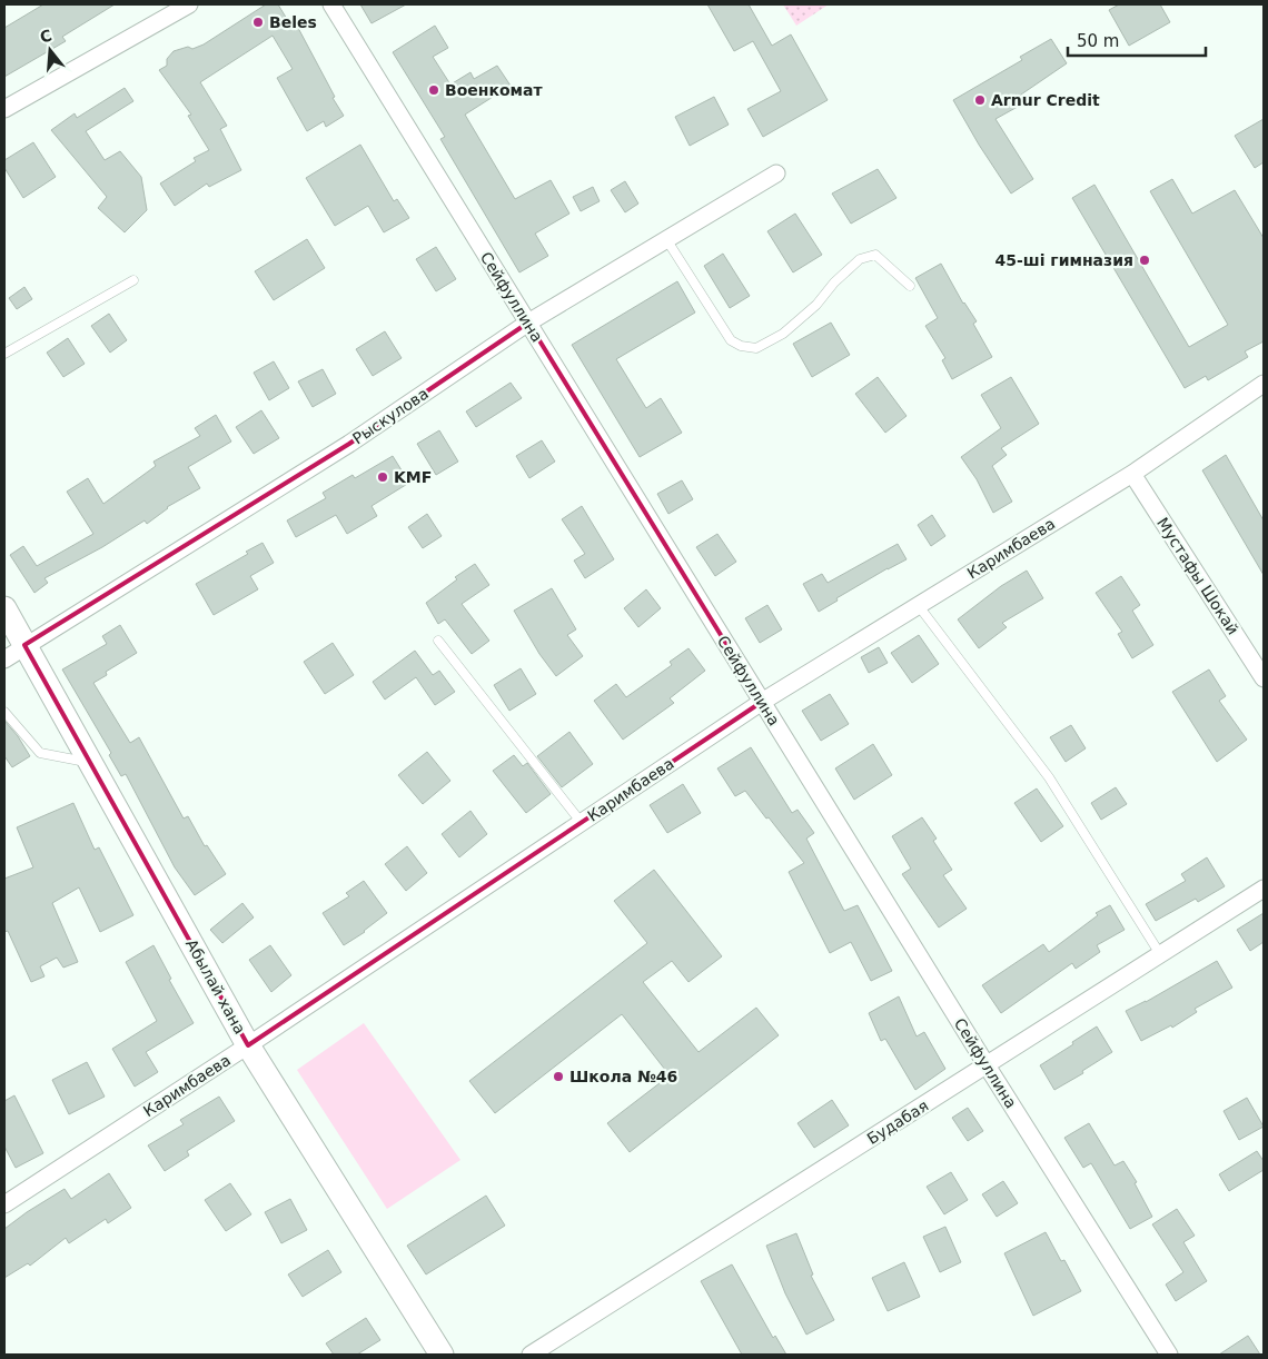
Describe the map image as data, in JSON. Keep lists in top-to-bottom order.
{
  "streets": {
    "main road": ["Абылай хана"],
    "street": [
      "Сейфуллина",
      "Рыскулова",
      "Каримбаева",
      "Мустафы Шокай",
      "Будабая"
    ]
  },
  "crossings": [
    ["Сейфуллина", "Рыскулова"],
    ["Сейфуллина", "Каримбаева"],
    ["Сейфуллина", "Будабая"],
    ["Рыскулова", "Абылай хана"],
    ["Каримбаева", "Мустафы Шокай"],
    ["Каримбаева", "Абылай хана"]
  ],
  "places": [
    "Beles",
    "Военкомат",
    "Arnur Credit",
    "45-ші гимназия",
    "KMF",
    "Школа №46"
  ],
  "scale_bar": "50 m",
  "north": "top"
}
